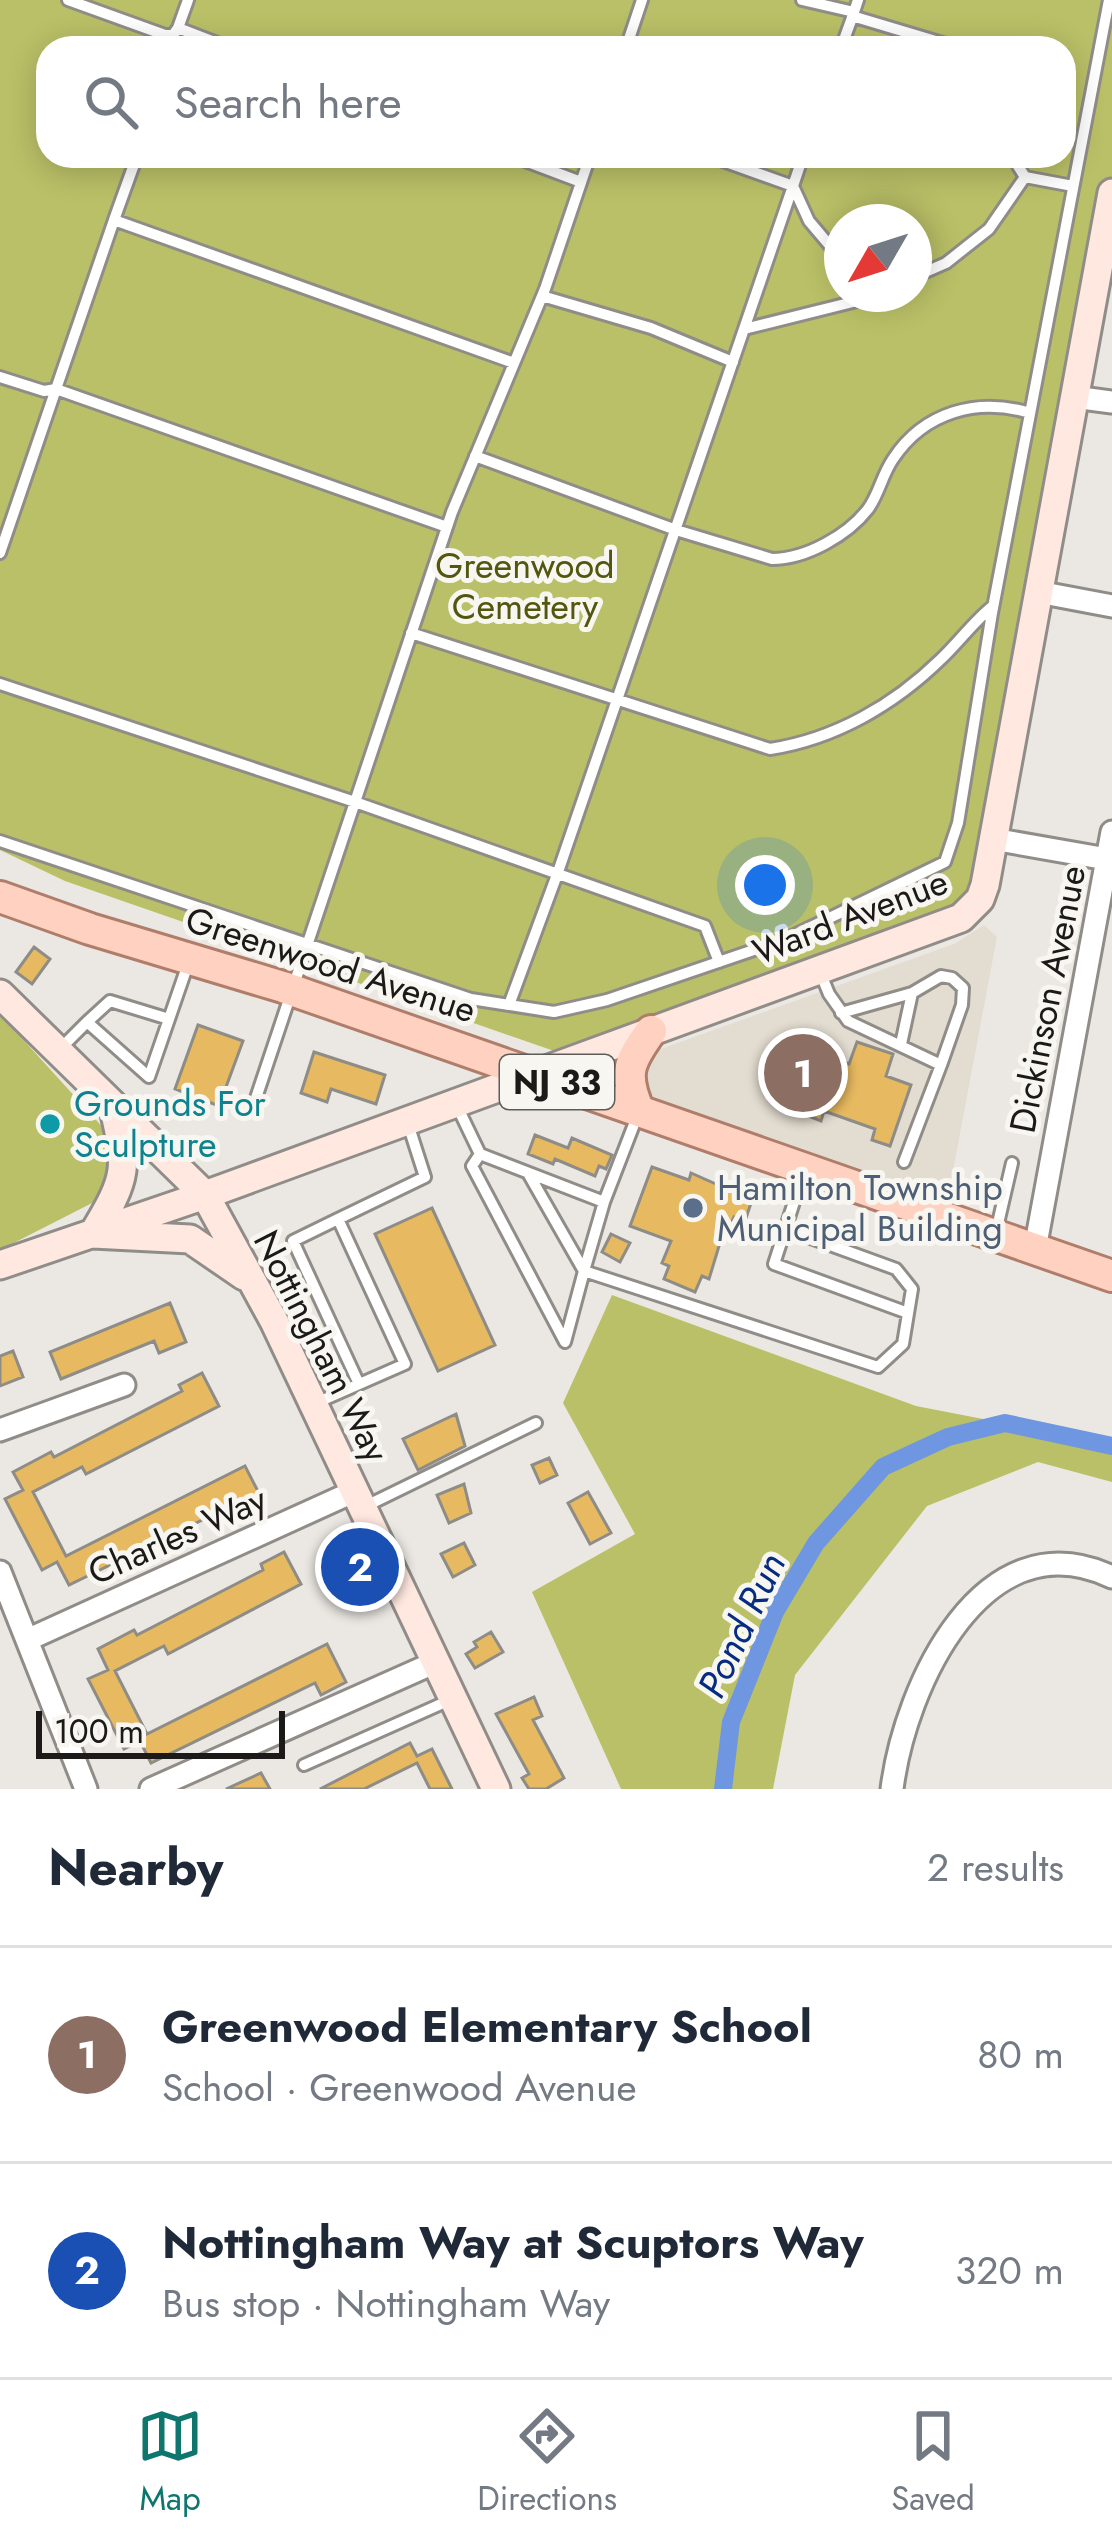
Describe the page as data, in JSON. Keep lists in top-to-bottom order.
{
  "streets": {
    "main road": ["Greenwood Avenue", "NJ 33"],
    "street": [
      "Ward Avenue",
      "Dickinson Avenue",
      "Nottingham Way",
      "Charles Way"
    ]
  },
  "crossings": [
    ["Ward Avenue", "Greenwood Avenue"],
    ["Ward Avenue", "Nottingham Way"],
    ["Greenwood Avenue", "Dickinson Avenue"],
    ["Nottingham Way", "Charles Way"]
  ],
  "water": ["Pond Run"],
  "parks": ["Greenwood Cemetery"],
  "places": ["Grounds For Sculpture", "Hamilton Township Municipal Building"],
  "scale_bar": "100 m",
  "north": "bottom left",
  "page": {
    "search": "Search here",
    "pins": ["1", "2"],
    "scale": "100 m",
    "heading": ["Nearby", "2 results"],
    "list": [
      {
        "mark": "1",
        "name": "Greenwood Elementary School",
        "note": "School · Greenwood Avenue",
        "value": "80 m"
      },
      {
        "mark": "2",
        "name": "Nottingham Way at Scuptors Way",
        "note": "Bus stop · Nottingham Way",
        "value": "320 m"
      }
    ],
    "nav": ["Map", "Directions", "Saved"]
  }
}
